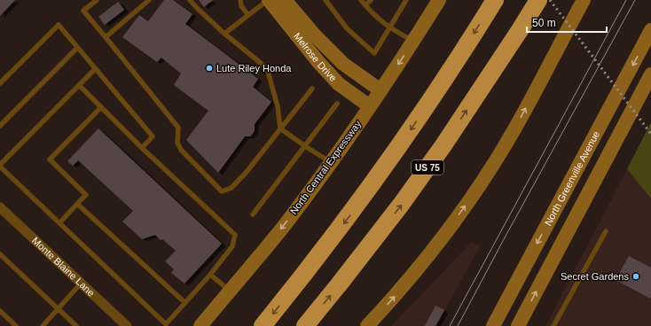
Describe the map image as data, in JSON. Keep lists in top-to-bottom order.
{
  "streets": {
    "highway": ["US 75"],
    "main road": ["Melrose Drive", "North Central Expressway", "North Greenville Avenue"],
    "street": ["Monte Blaine Lane"]
  },
  "crossings": [
    ["Melrose Drive", "North Central Expressway"]
  ],
  "one_way": ["North Central Expressway"],
  "places": ["Lute Riley Honda", "Secret Gardens"],
  "scale_bar": "50 m"
}
